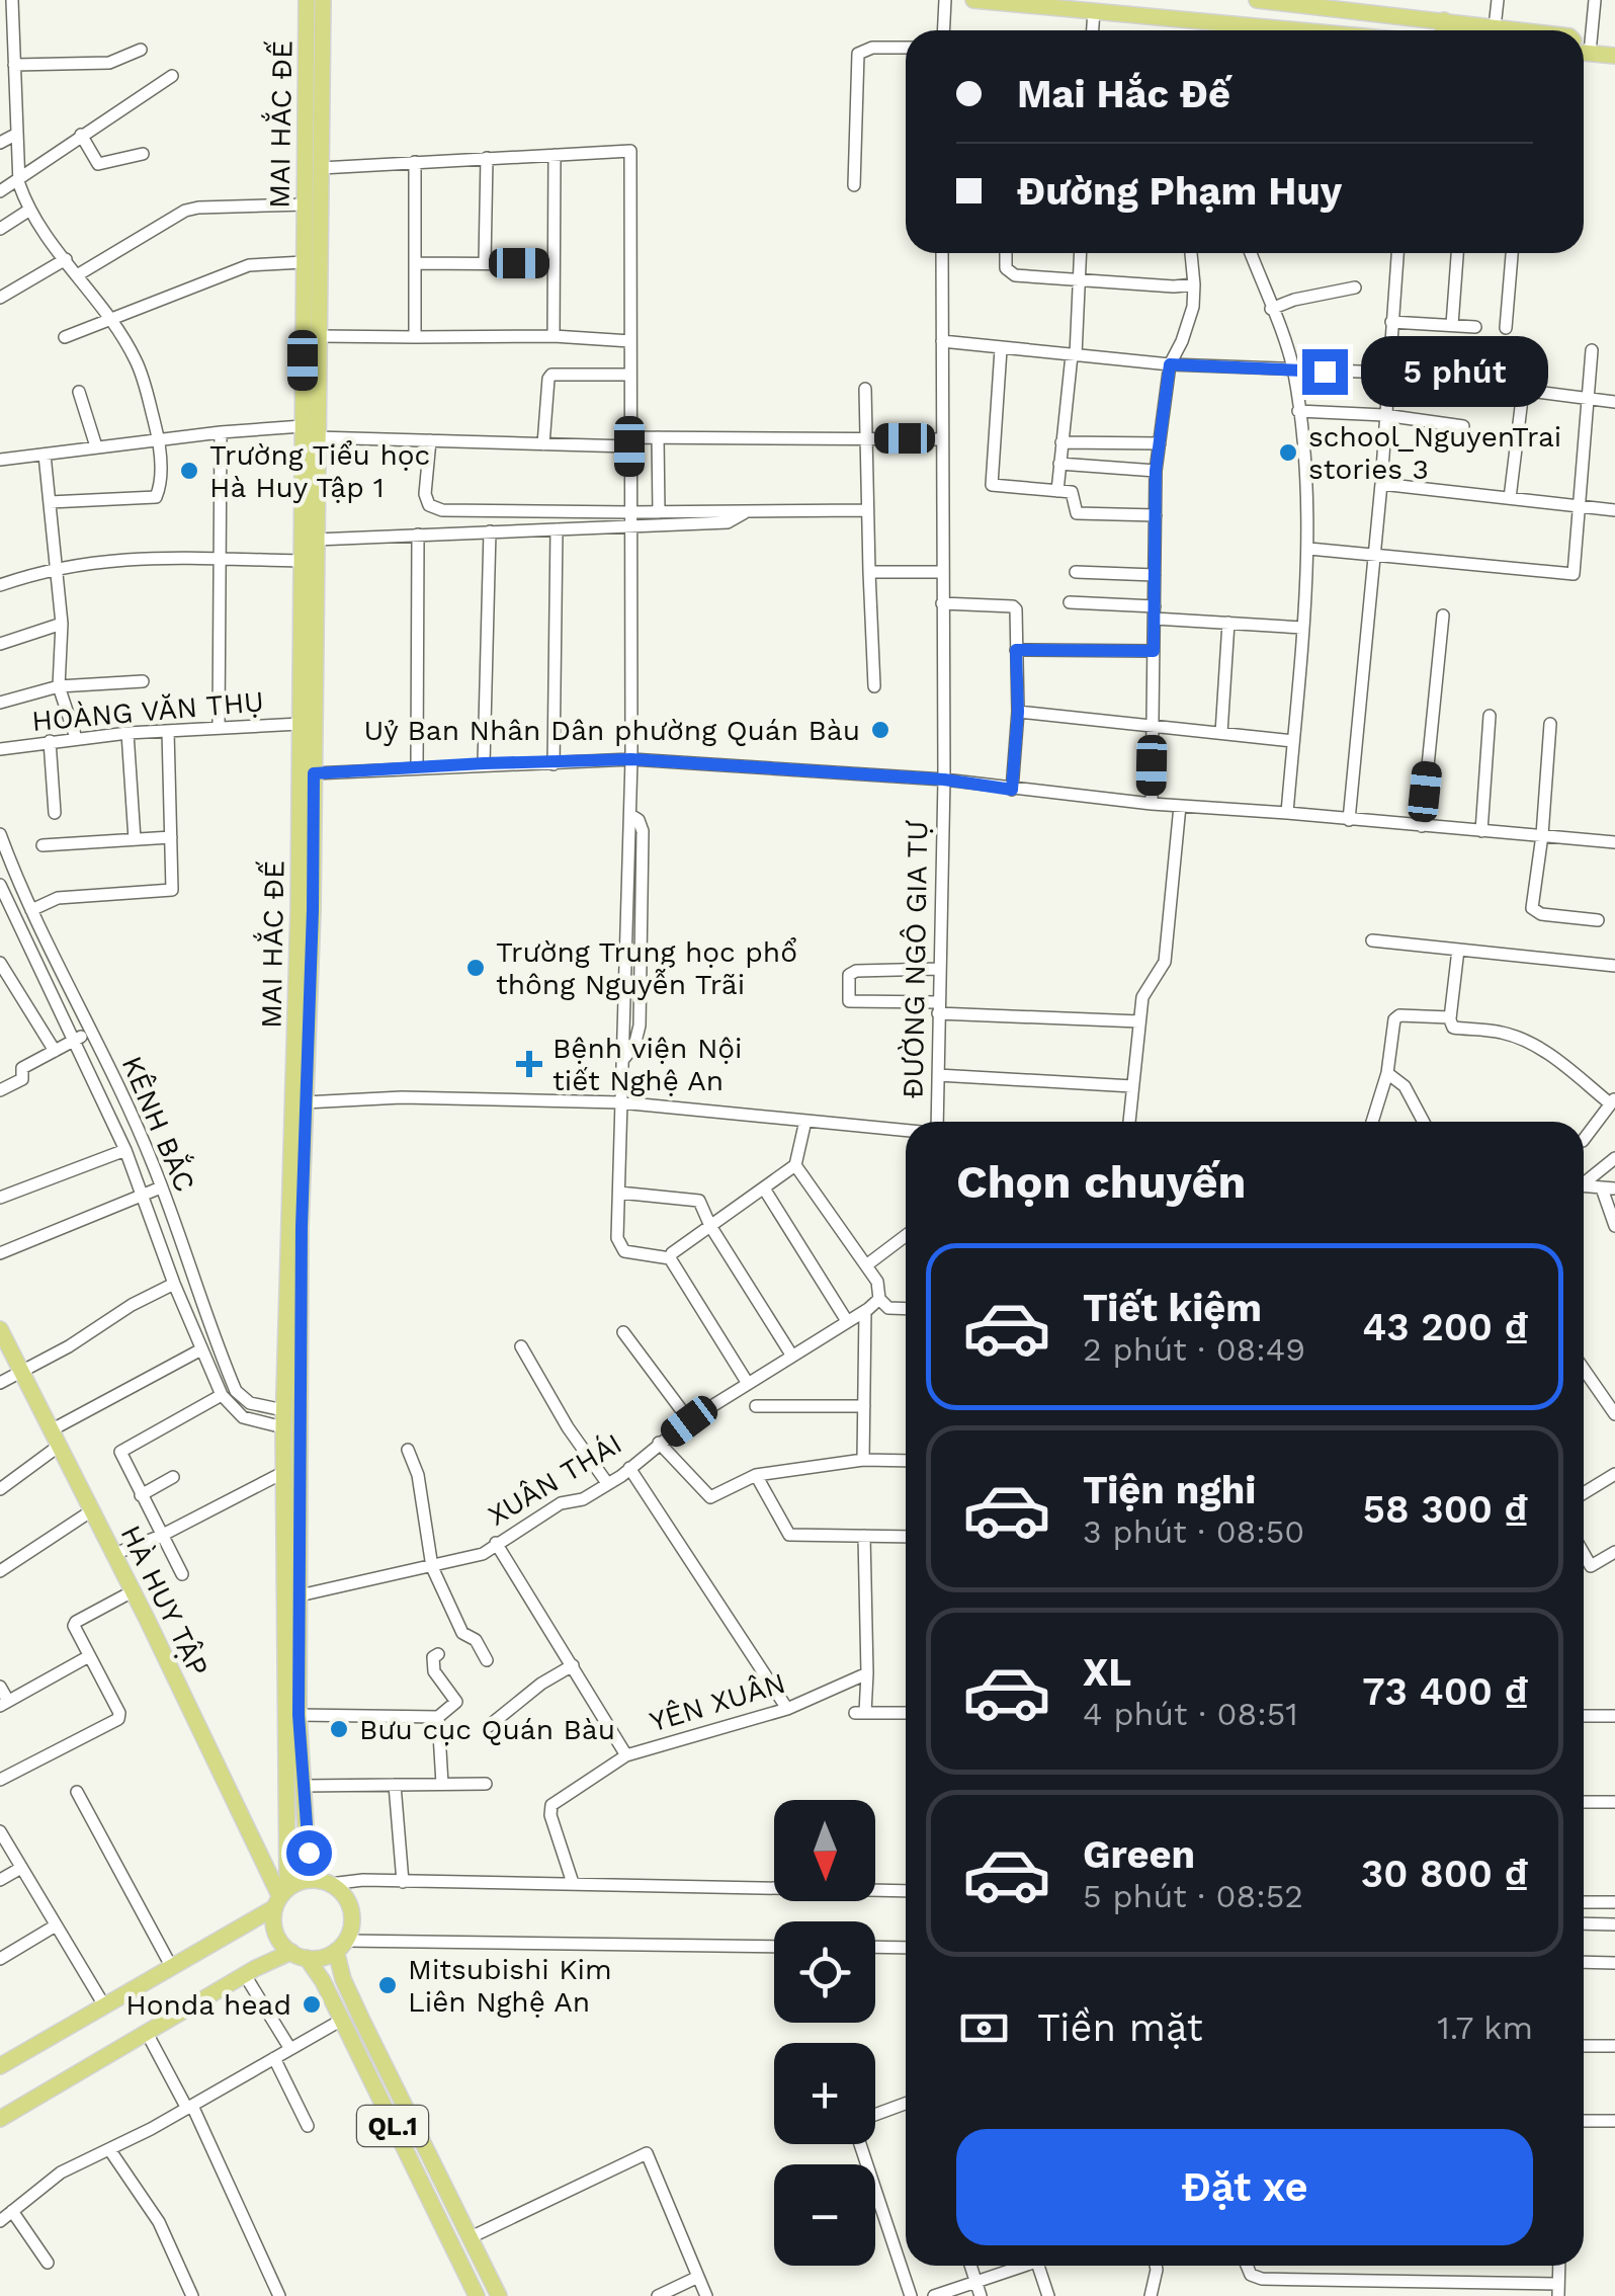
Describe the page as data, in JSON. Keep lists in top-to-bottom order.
{
  "streets": {
    "main road": ["MAI HẮC ĐẾ", "HÀ HUY TẬP", "QL.1"],
    "street": [
      "HOÀNG VĂN THỤ",
      "ĐƯỜNG NGÔ GIA TỰ",
      "KÊNH BẮC",
      "XUÂN THÁI",
      "YÊN XUÂN"
    ]
  },
  "crossings": [
    ["MAI HẮC ĐẾ", "HOÀNG VĂN THỤ"],
    ["MAI HẮC ĐẾ", "XUÂN THÁI"],
    ["MAI HẮC ĐẾ", "HÀ HUY TẬP"],
    ["MAI HẮC ĐẾ", "QL.1"],
    ["HÀ HUY TẬP", "QL.1"]
  ],
  "places": {
    "other": [
      "school_NguyenTrai stories 3",
      "Trường Tiểu học Hà Huy Tập 1",
      "Uỷ Ban Nhân Dân phường Quán Bàu",
      "Trường Trung học phổ thông Nguyễn Trãi",
      "Bưu cục Quán Bàu",
      "Mitsubishi Kim Liên Nghệ An",
      "Honda head"
    ],
    "health": ["Bệnh viện Nội tiết Nghệ An"]
  },
  "north": "bottom",
  "page": {
    "banner": ["Mai Hắc Đế", "Đường Phạm Huy"],
    "bubble": "5 phút",
    "heading": "Chọn chuyến",
    "list": [
      {
        "name": "Tiết kiệm",
        "note": "2 phút · 08:49",
        "value": "43 200 ₫"
      },
      {
        "name": "Tiện nghi",
        "note": "3 phút · 08:50",
        "value": "58 300 ₫"
      },
      {
        "name": "XL",
        "note": "4 phút · 08:51",
        "value": "73 400 ₫"
      },
      {
        "name": "Green",
        "note": "5 phút · 08:52",
        "value": "30 800 ₫"
      }
    ],
    "map_buttons": ["+", "−"],
    "pay": ["Tiền mặt", "1.7 km"],
    "buttons": "Đặt xe"
  }
}
